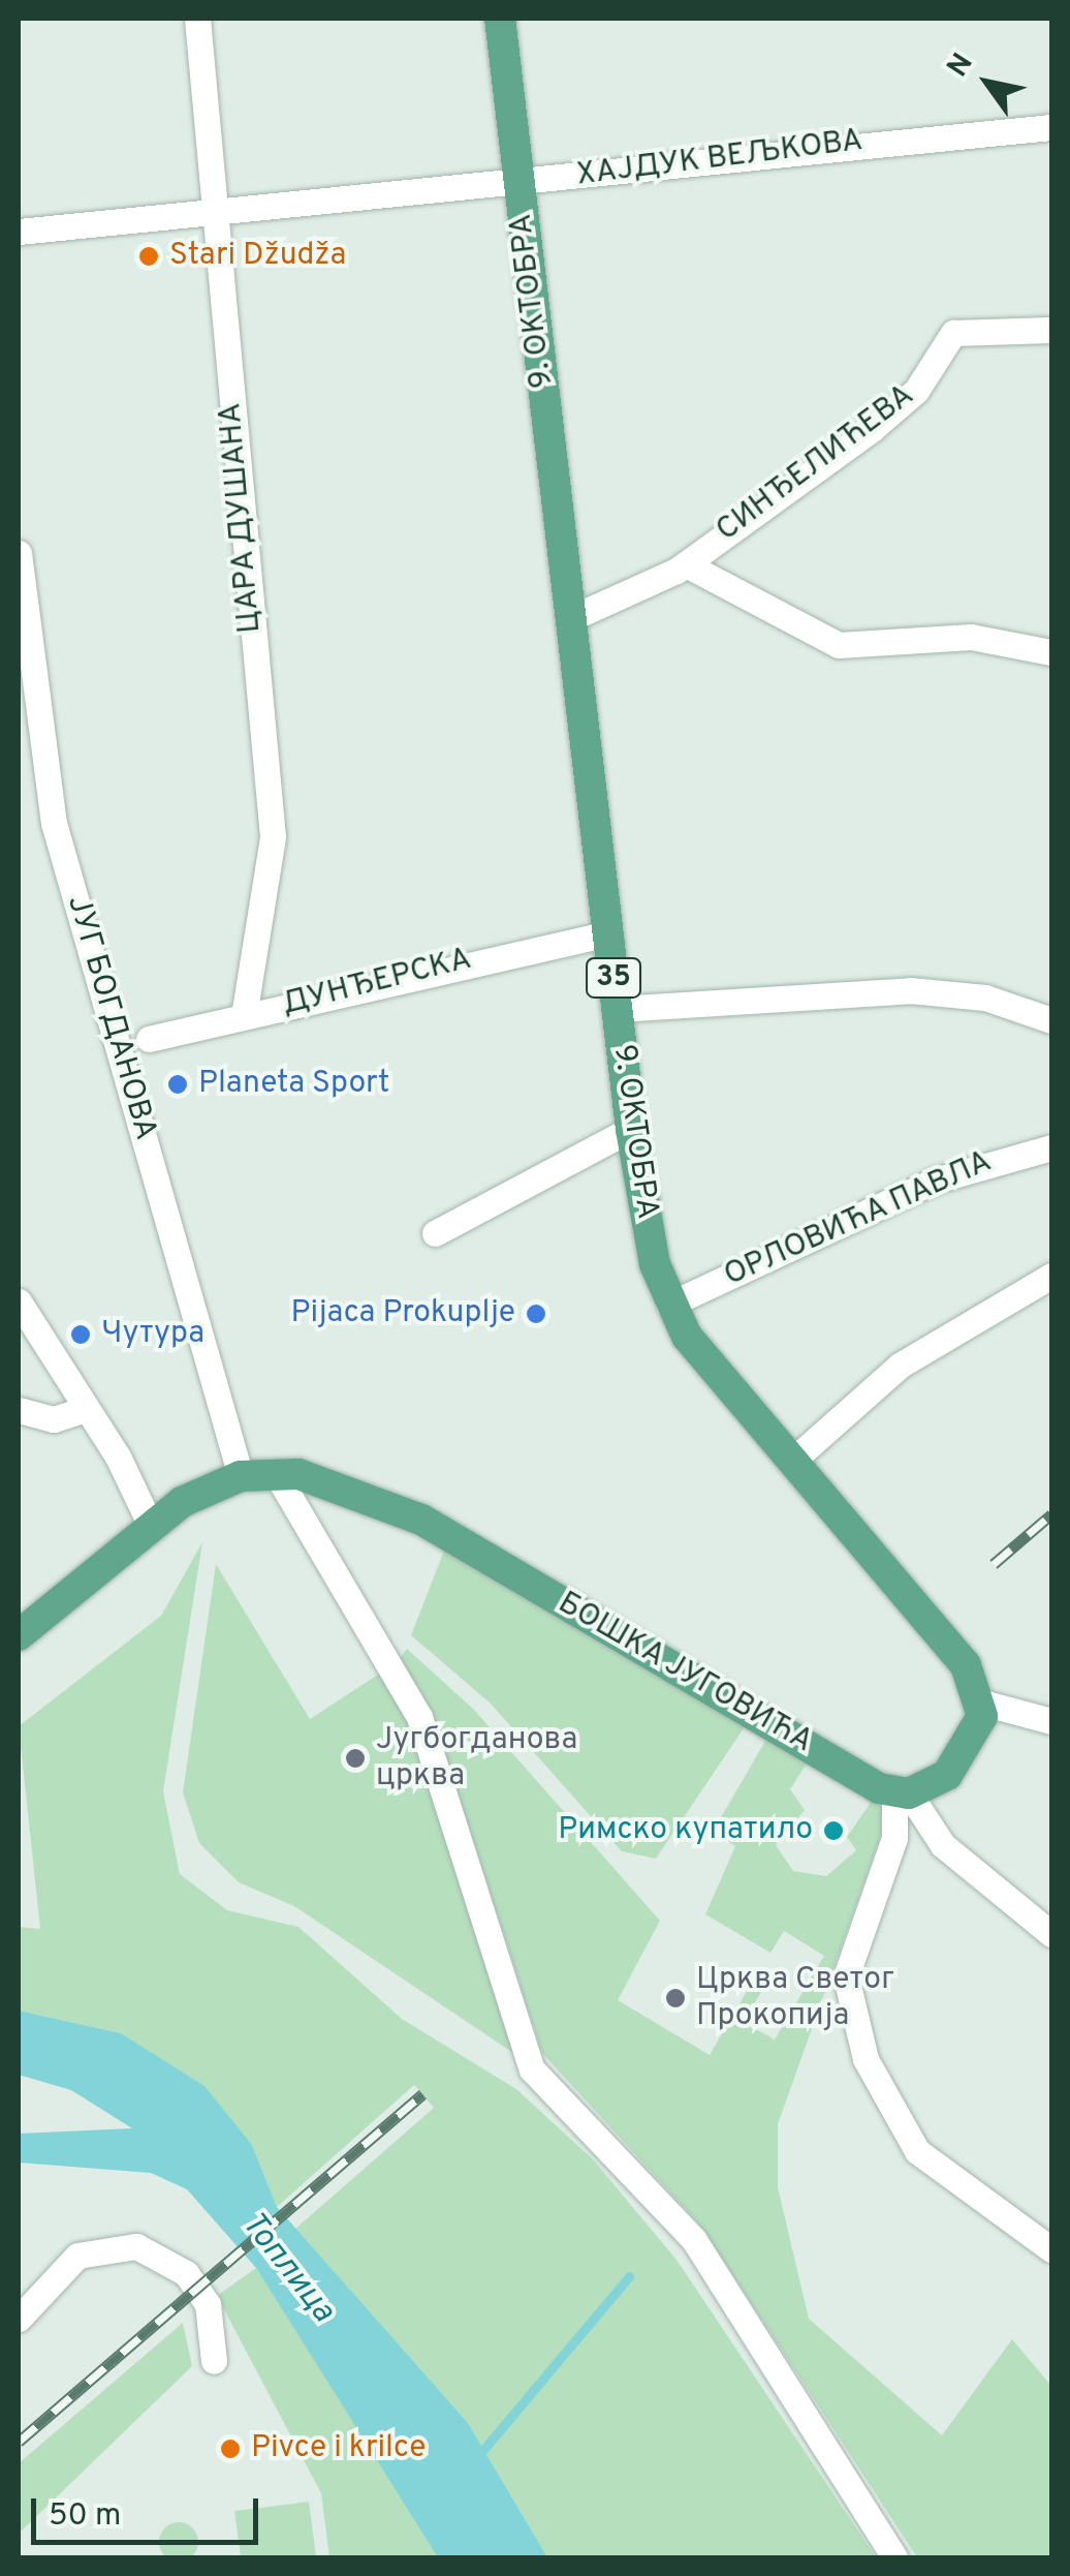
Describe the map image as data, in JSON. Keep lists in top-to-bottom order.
{
  "streets": {
    "main road": ["9. ОКТОБРА", "35", "БОШКА ЈУГОВИЋА"],
    "street": [
      "ХАЈДУК ВЕЉКОВА",
      "СИНЂЕЛИЋЕВА",
      "ЦАРА ДУШАНА",
      "ДУНЂЕРСКА",
      "ЈУГ БОГДАНОВА",
      "ОРЛОВИЋА ПАВЛА"
    ]
  },
  "crossings": [
    ["ХАЈДУК ВЕЉКОВА", "9. ОКТОБРА"],
    ["ХАЈДУК ВЕЉКОВА", "ЦАРА ДУШАНА"],
    ["9. ОКТОБРА", "СИНЂЕЛИЋЕВА"],
    ["9. ОКТОБРА", "ДУНЂЕРСКА"],
    ["9. ОКТОБРА", "ОРЛОВИЋА ПАВЛА"],
    ["ЦАРА ДУШАНА", "ДУНЂЕРСКА"],
    ["ЈУГ БОГДАНОВА", "БОШКА ЈУГОВИЋА"]
  ],
  "water": ["Топлица"],
  "places": [
    "Stari Džudža",
    "Planeta Sport",
    "Pijaca Prokuplje",
    "Чутура",
    "Југбогданова црква",
    "Римско купатило",
    "Црква Светог Прокопија",
    "Pivce i krilce"
  ],
  "scale_bar": "50 m",
  "north": "top left"
}
